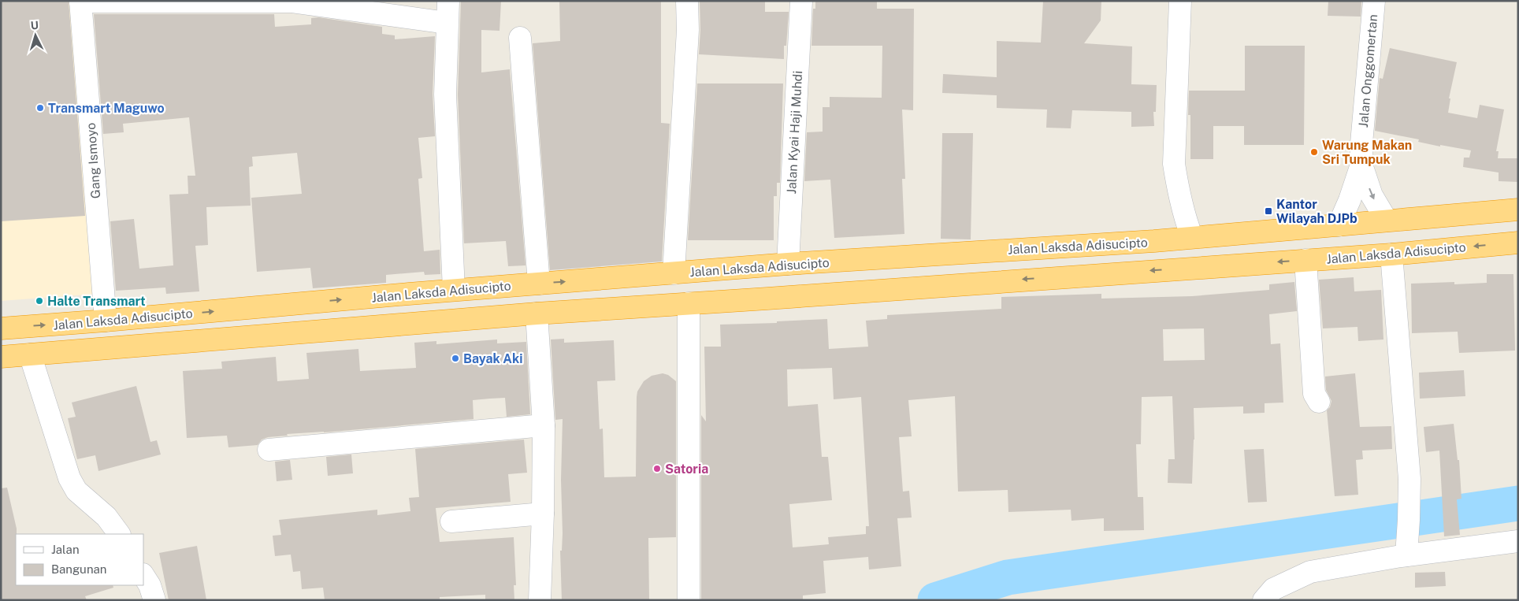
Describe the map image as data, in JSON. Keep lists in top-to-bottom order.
{
  "streets": {
    "highway": ["Jalan Laksda Adisucipto"],
    "street": ["Jalan Onggomertan", "Jalan Kyai Haji Muhdi", "Gang Ismoyo"]
  },
  "crossings": [
    ["Jalan Kyai Haji Muhdi", "Jalan Laksda Adisucipto"],
    ["Gang Ismoyo", "Jalan Laksda Adisucipto"]
  ],
  "places": {
    "other": [
      "Transmart Maguwo",
      "Warung Makan Sri Tumpuk",
      "Halte Transmart",
      "Bayak Aki",
      "Satoria"
    ],
    "transit": ["Kantor Wilayah DJPb"]
  },
  "legend": ["Jalan", "Bangunan"],
  "north": "top"
}
